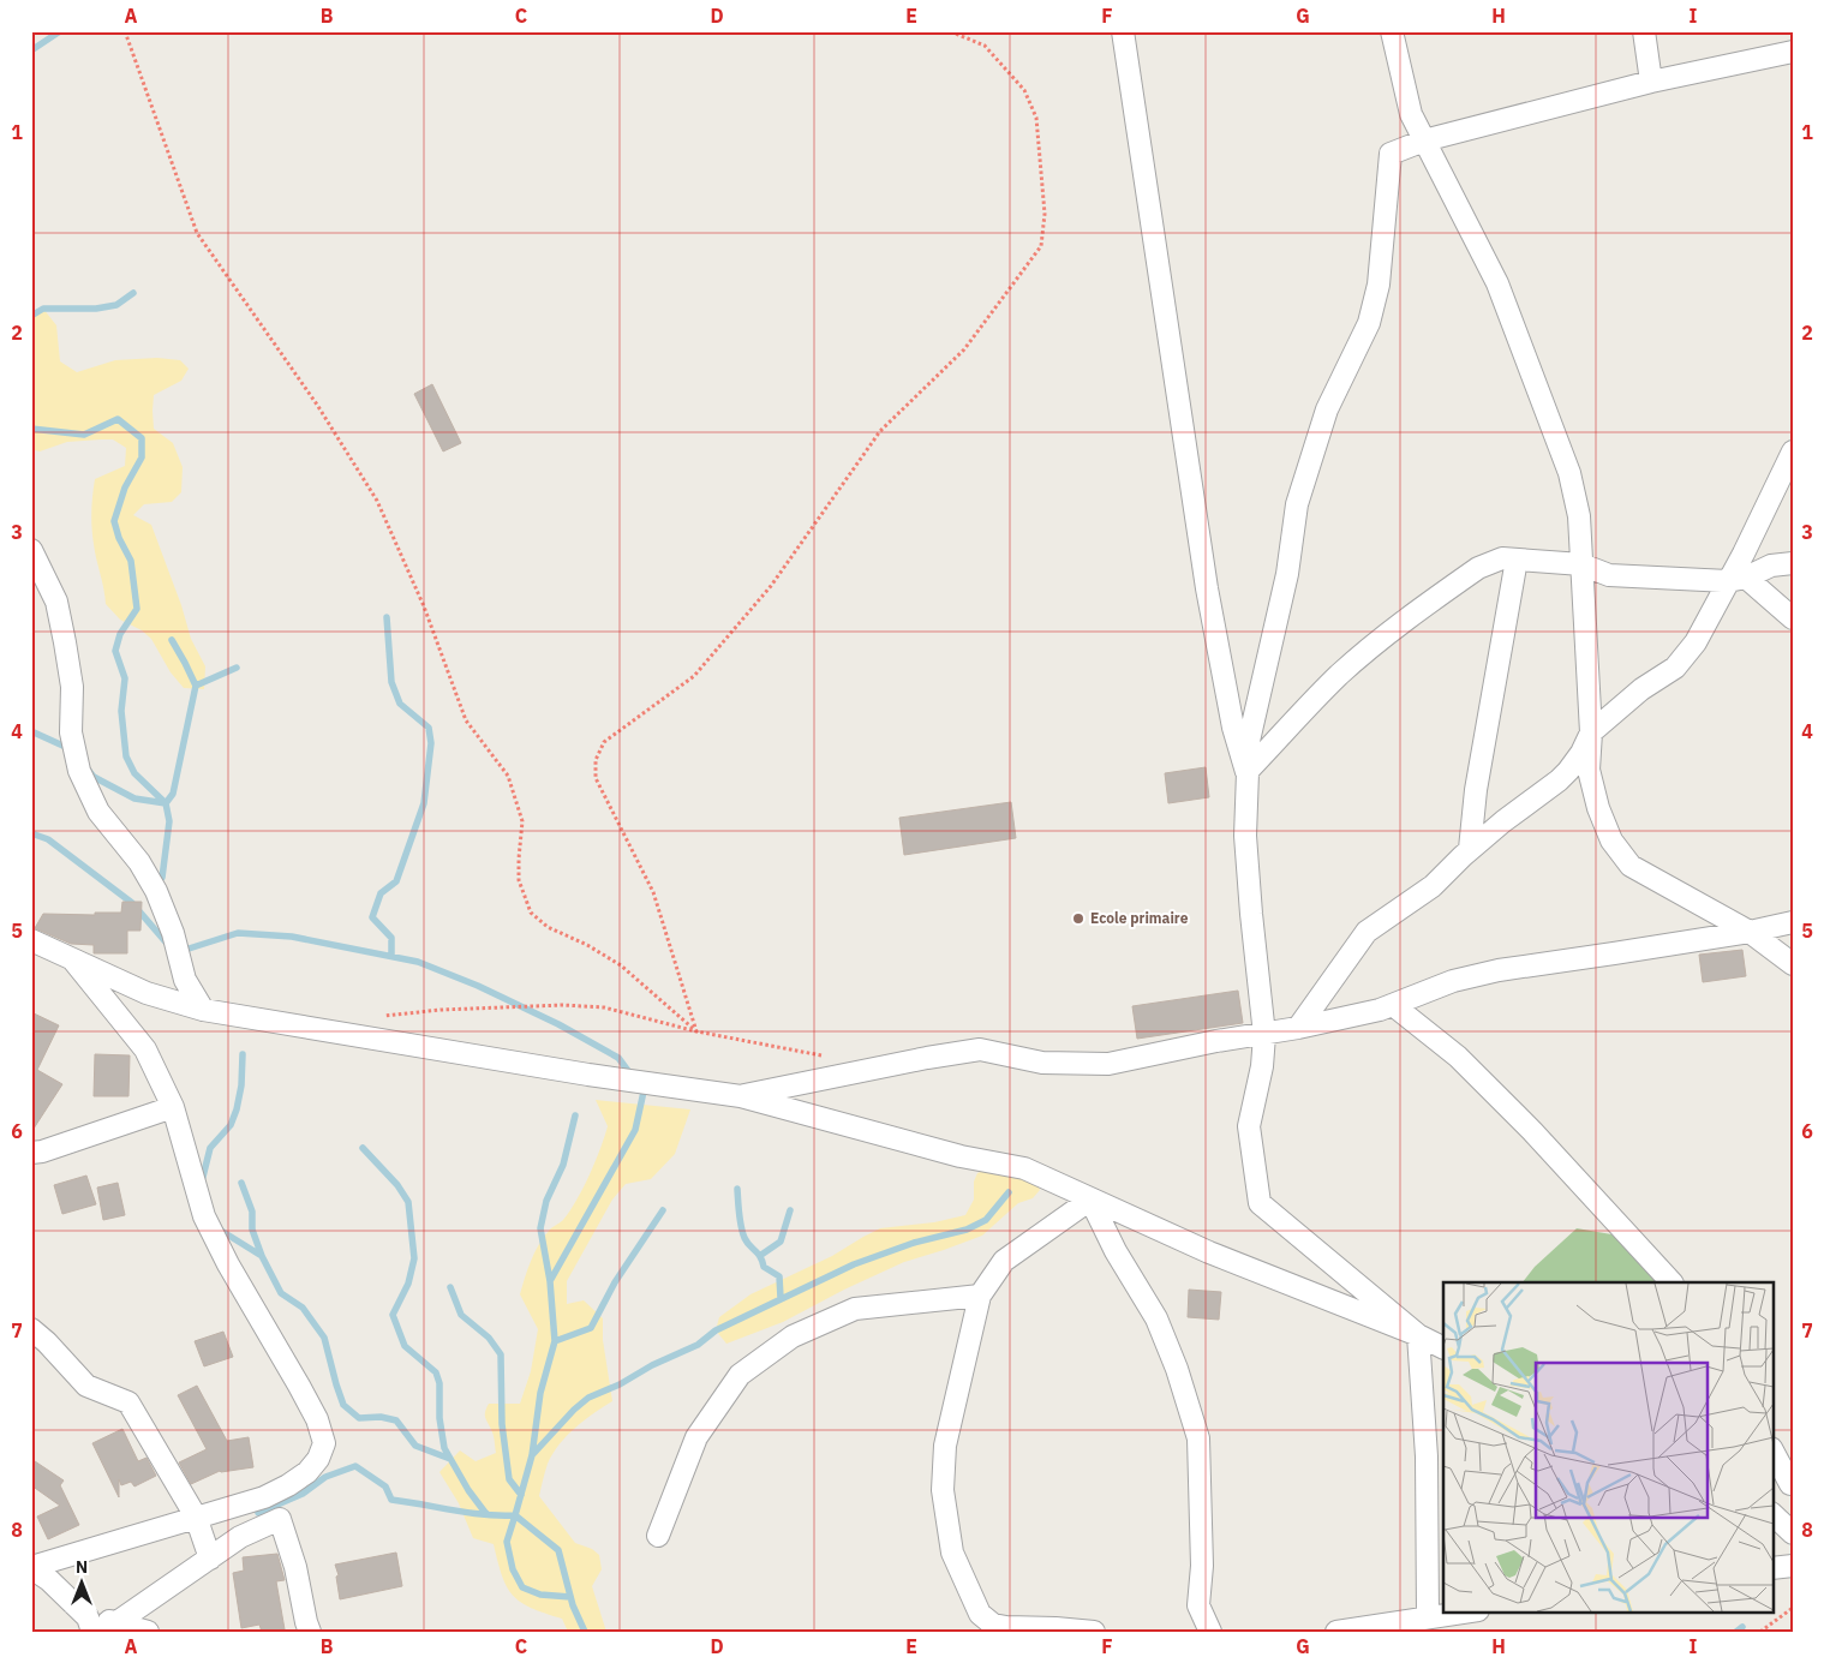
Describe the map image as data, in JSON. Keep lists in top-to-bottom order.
{
  "places": ["Ecole primaire"],
  "north": "top",
  "grid": {
    "columns": [
      "A",
      "B",
      "C",
      "D",
      "E",
      "F",
      "G",
      "H",
      "I"
    ],
    "rows": [
      "1",
      "2",
      "3",
      "4",
      "5",
      "6",
      "7",
      "8"
    ]
  }
}
